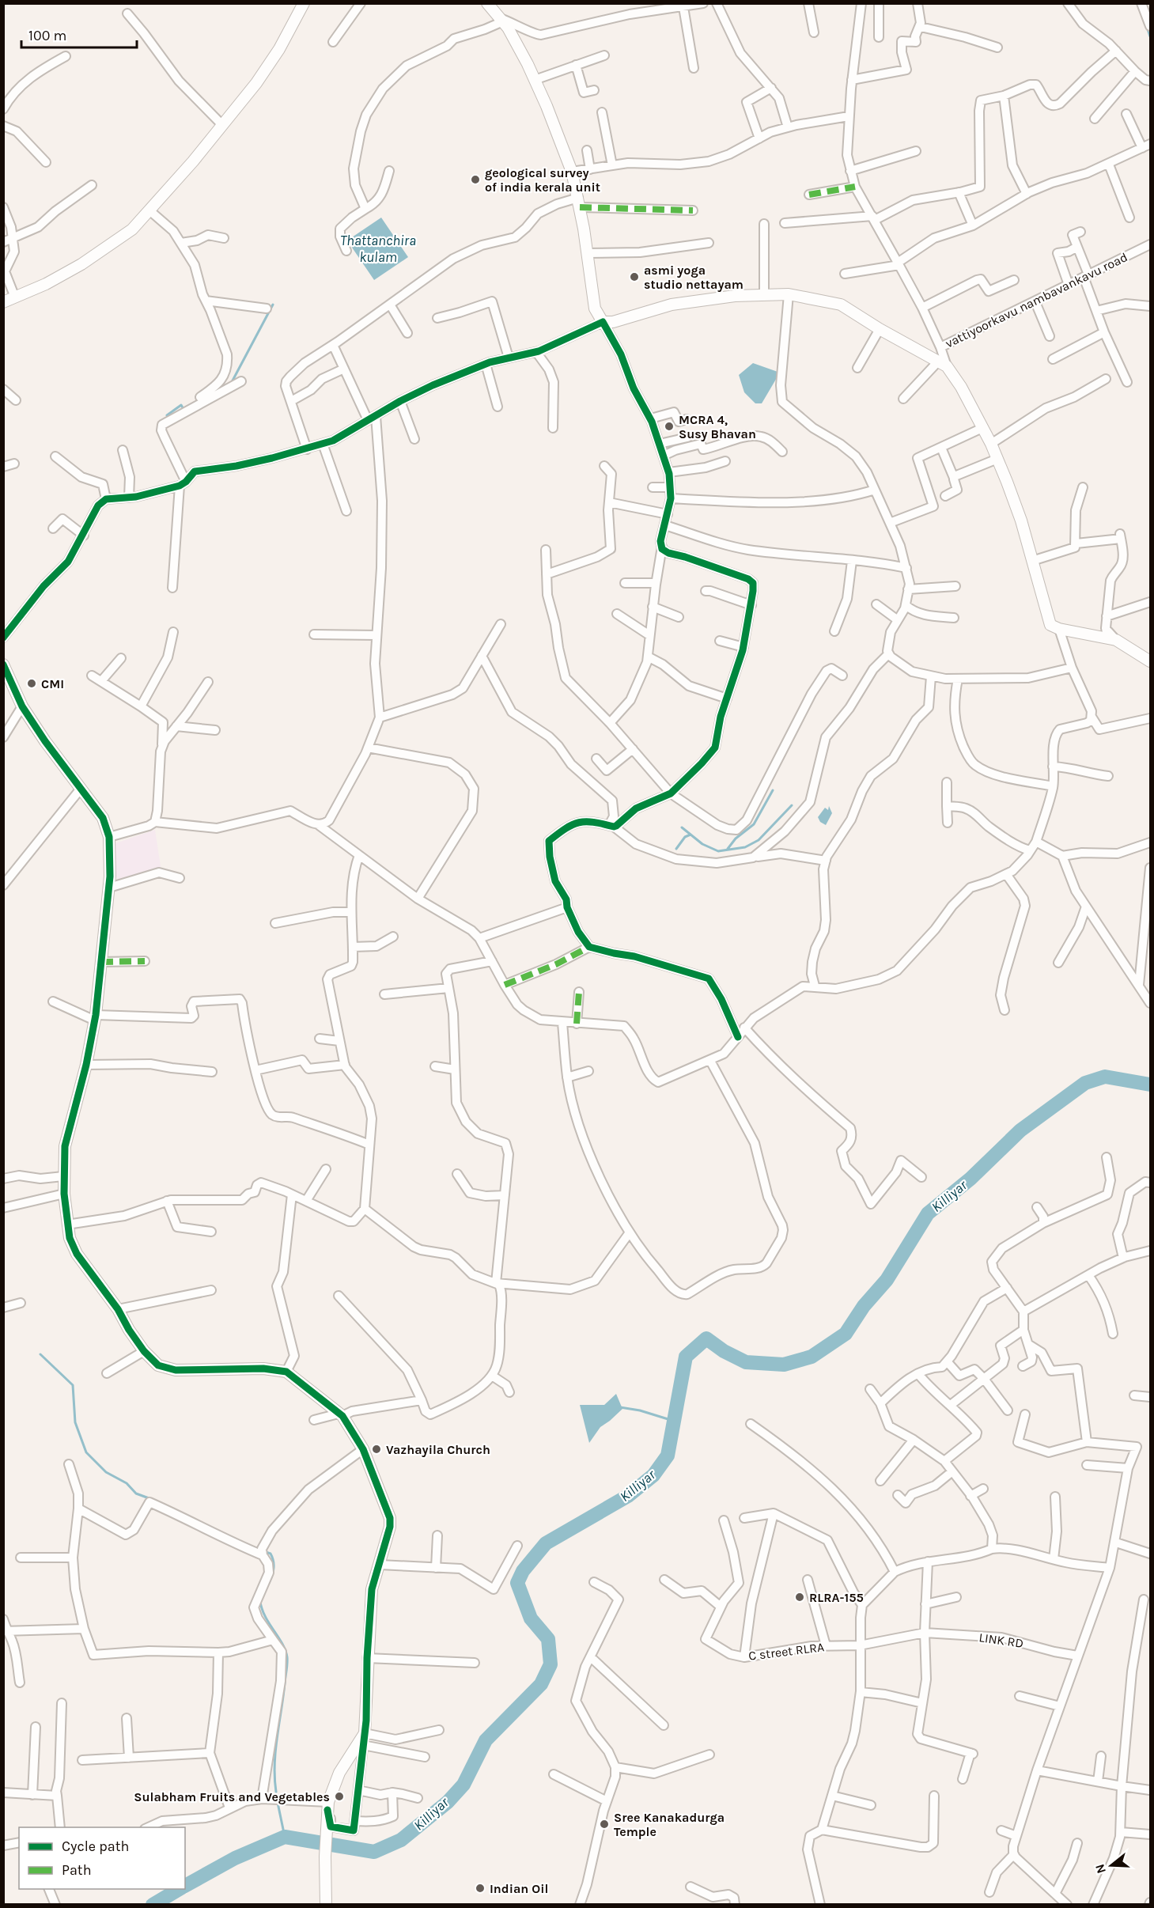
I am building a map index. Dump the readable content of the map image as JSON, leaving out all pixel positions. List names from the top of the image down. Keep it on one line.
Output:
{"streets":{"street":["vattiyoorkavu nambavankavu road","LINK RD","C street RLRA"]},"crossings":[["LINK RD","C street RLRA"]],"water":["Thattanchira kulam","Killiyar"],"places":["geological survey of india kerala unit","asmi yoga studio nettayam","MCRA 4, Susy Bhavan","CMI","Vazhayila Church","RLRA-155","Sulabham Fruits and Vegetables","Sree Kanakadurga Temple","Indian Oil"],"legend":["Cycle path","Path"],"scale_bar":"100 m","north":"left"}
